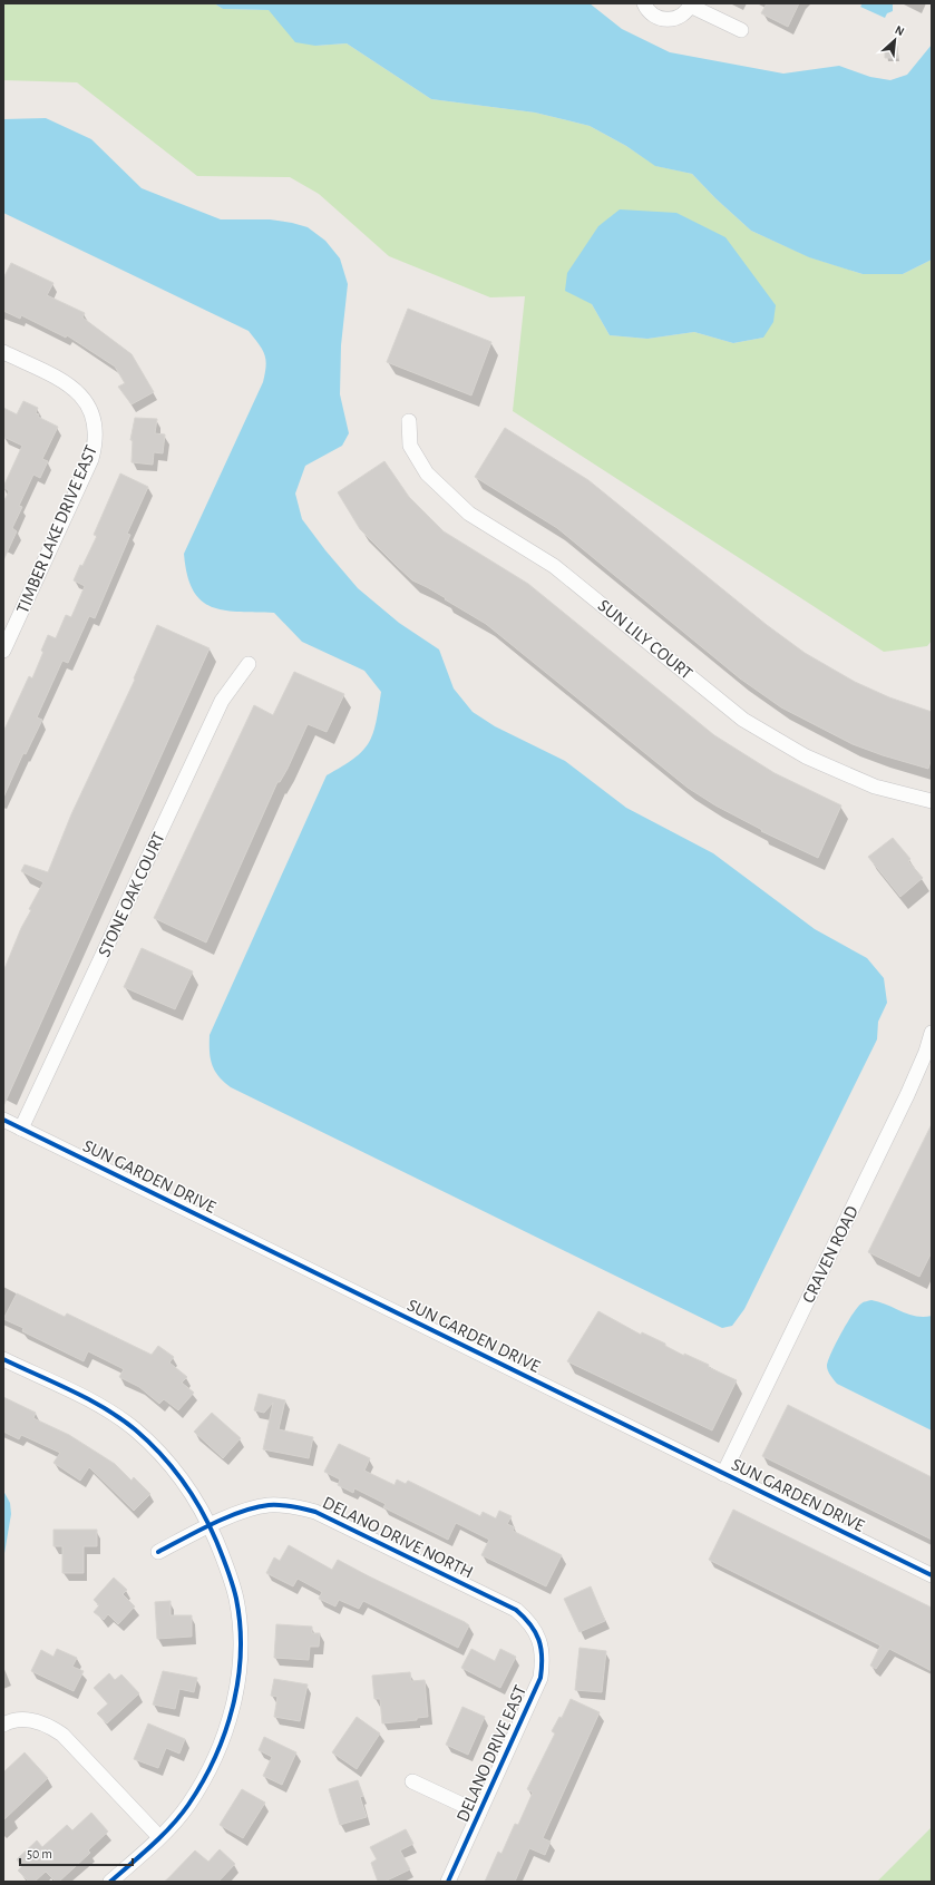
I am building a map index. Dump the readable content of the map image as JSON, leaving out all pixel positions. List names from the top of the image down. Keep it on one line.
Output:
{"streets":{"street":["TIMBER LAKE DRIVE EAST","SUN LILY COURT","STONE OAK COURT","SUN GARDEN DRIVE","CRAVEN ROAD","DELANO DRIVE NORTH","DELANO DRIVE EAST"]},"crossings":[["STONE OAK COURT","SUN GARDEN DRIVE"],["SUN GARDEN DRIVE","CRAVEN ROAD"],["DELANO DRIVE NORTH","DELANO DRIVE EAST"]],"scale_bar":"50 m","north":"top right"}
